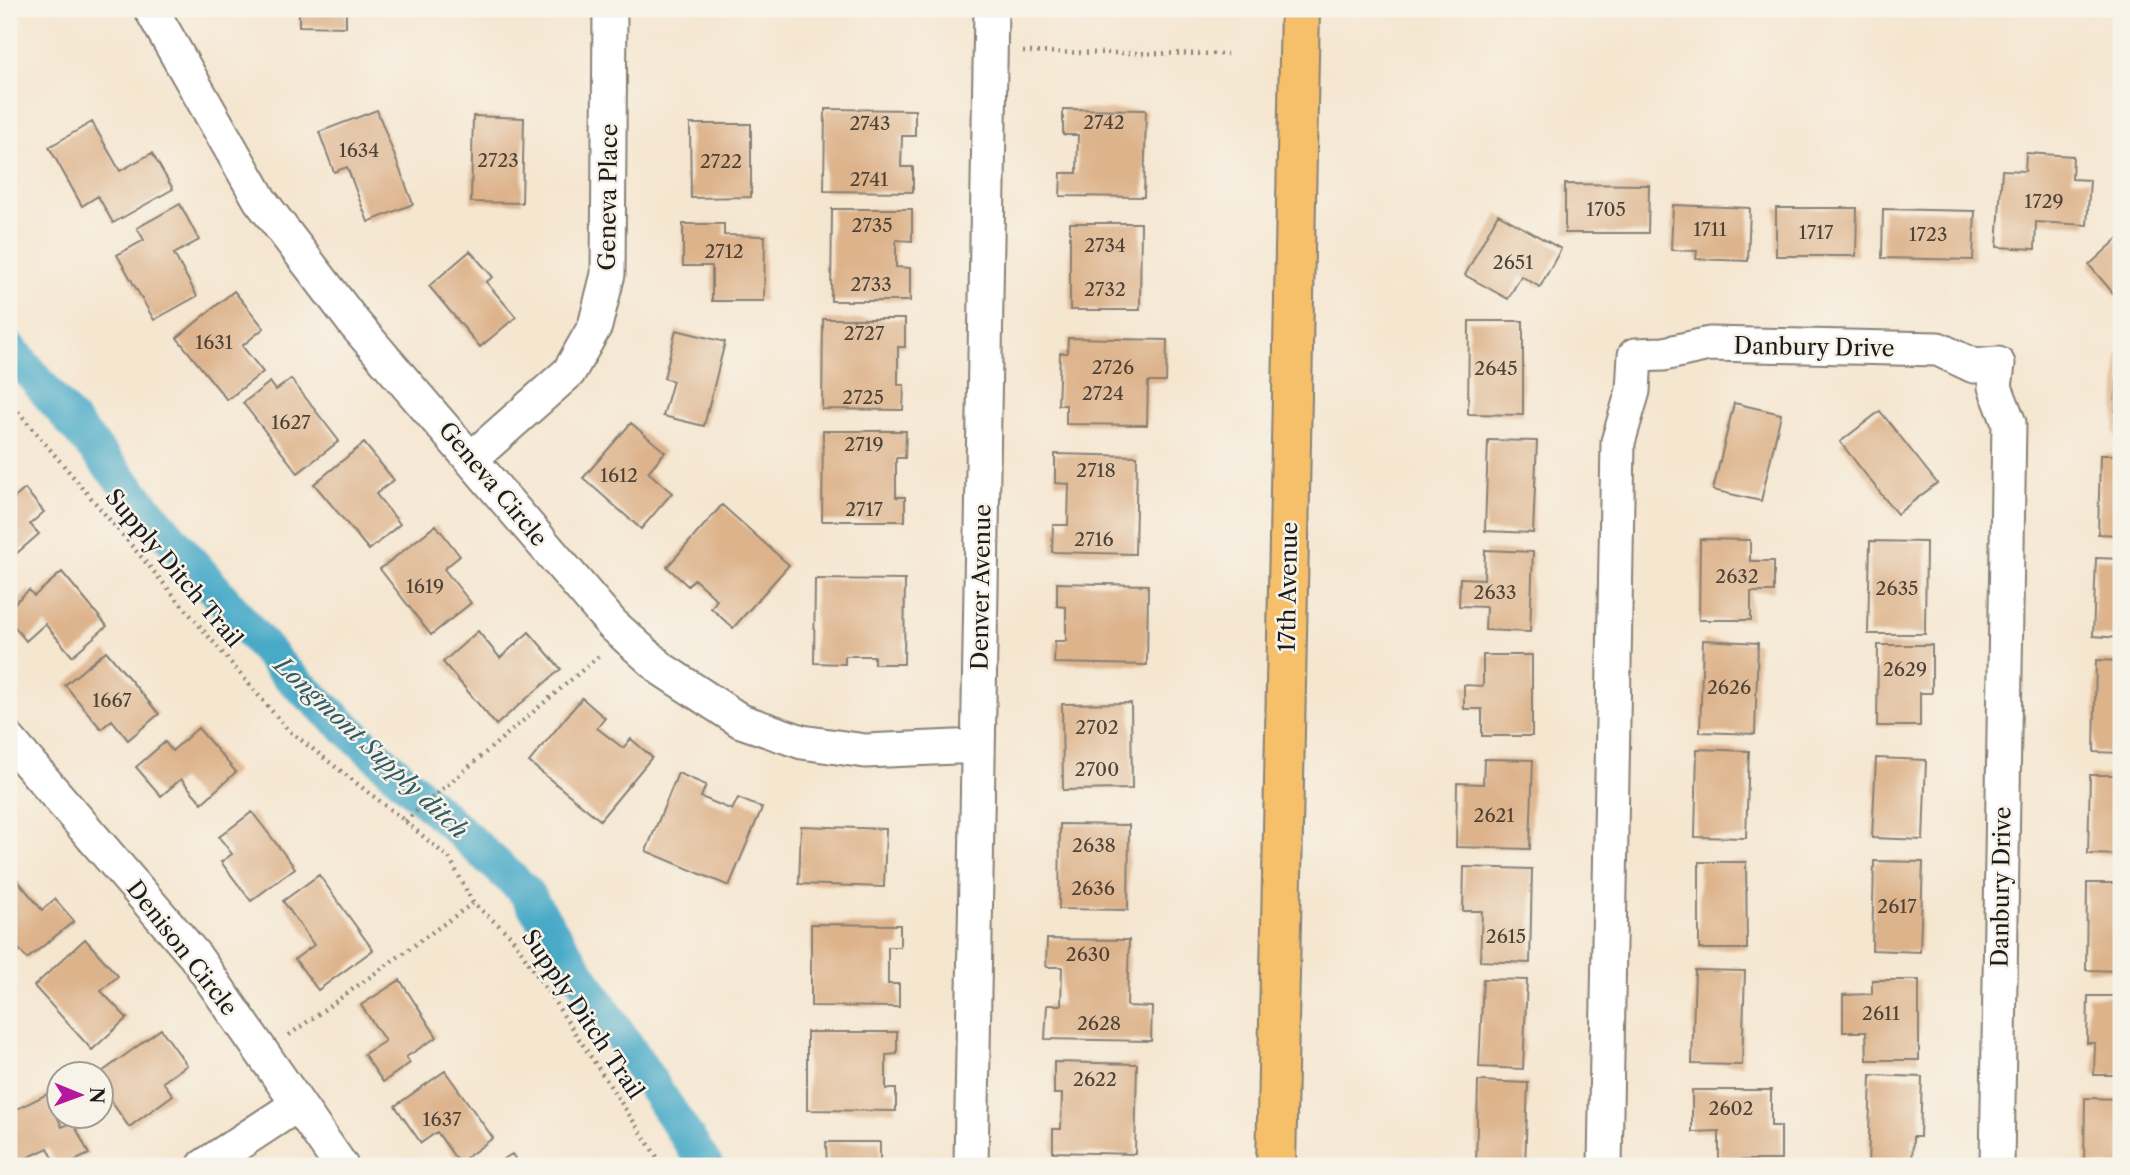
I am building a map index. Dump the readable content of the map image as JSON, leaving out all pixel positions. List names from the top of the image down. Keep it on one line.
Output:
{"streets":{"main road":["17th Avenue"],"street":["Geneva Place","Danbury Drive","Geneva Circle","Denver Avenue","Denison Circle"],"path":["Supply Ditch Trail"]},"crossings":[["Geneva Place","Geneva Circle"],["Geneva Circle","Denver Avenue"]],"water":["Longmont Supply ditch"],"house_numbers":["2742","2743","1634","2723","2722","2741","1729","1705","2735","1711","1717","1723","2734","2712","2651","2733","2732","2727","1631","2726","2645","2724","2725","1627","2719","2718","1612","2717","2716","2632","1619","2635","2633","2629","2626","1667","2702","2700","2621","2638","2636","2617","2615","2630","2611","2628","2622","2602","1637"],"north":"right"}
